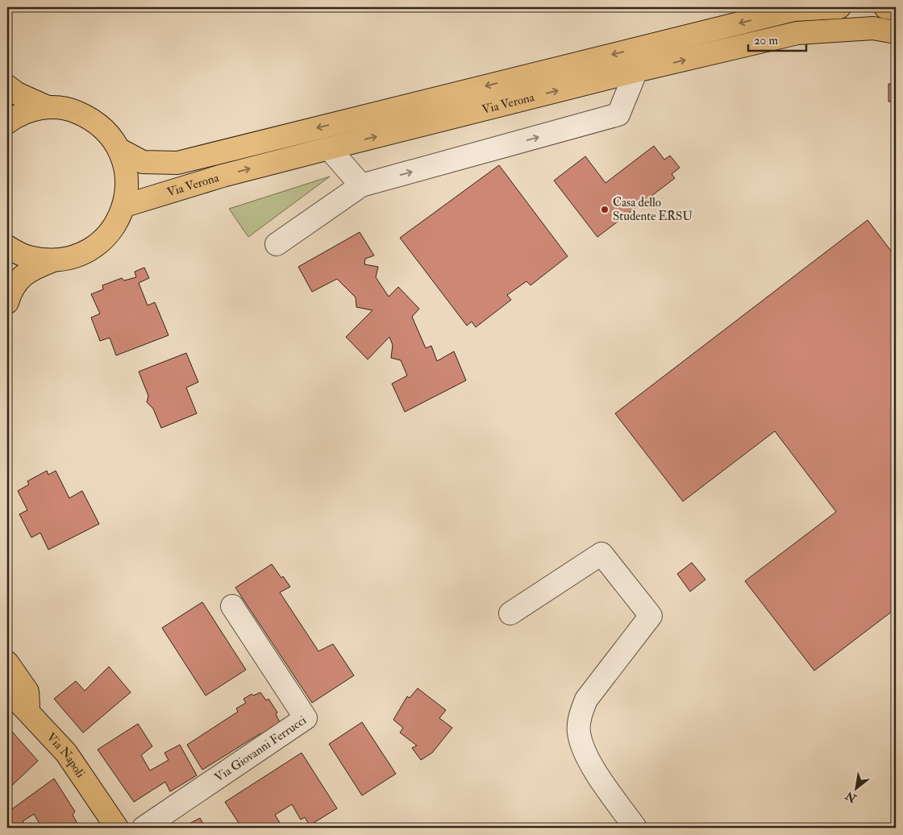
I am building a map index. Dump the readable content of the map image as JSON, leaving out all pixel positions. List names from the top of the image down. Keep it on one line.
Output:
{"streets":{"main road":["Via Verona","Via Napoli"],"street":["Via Giovanni Ferrucci"]},"places":["Casa dello Studente ERSU"],"scale_bar":"20 m","north":"bottom left"}
